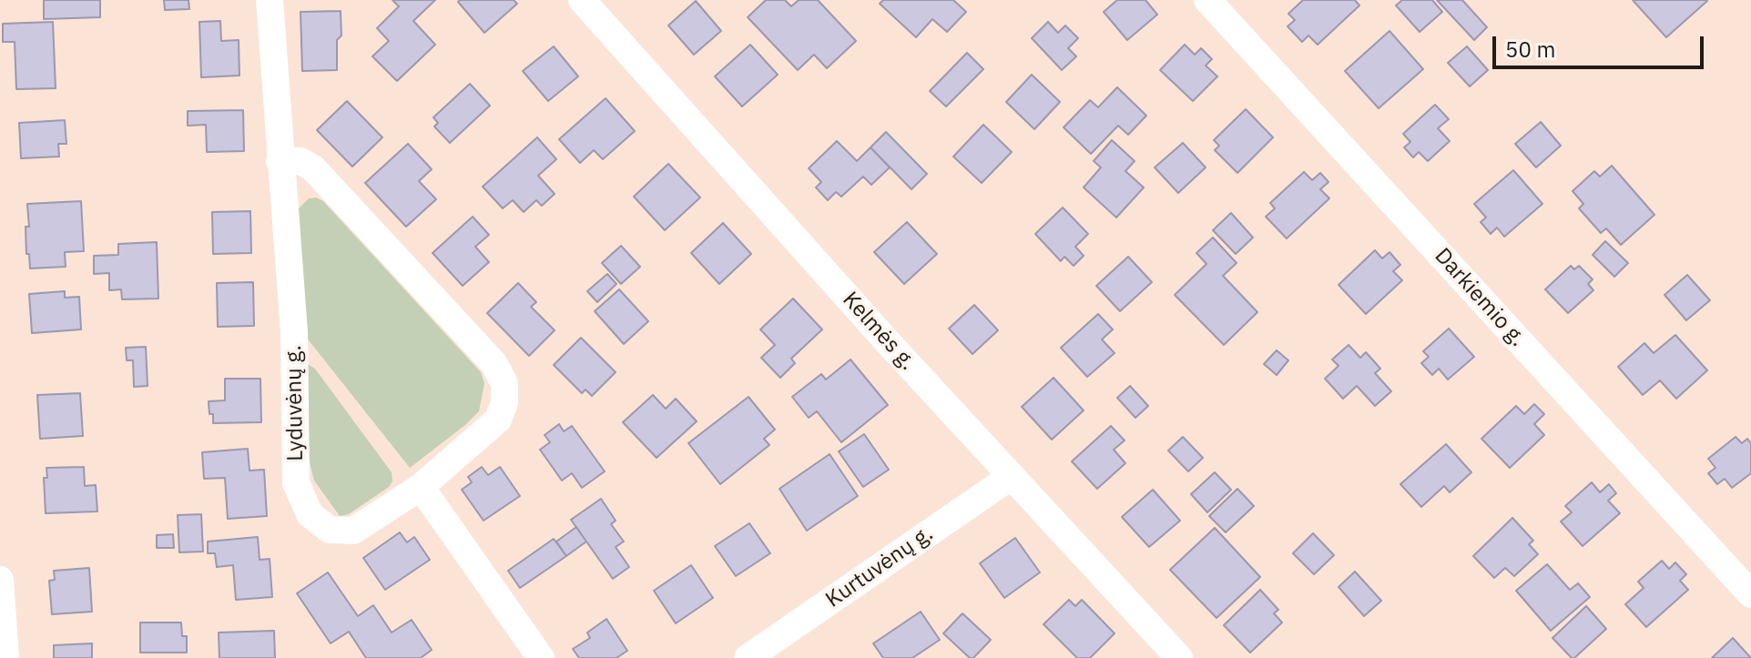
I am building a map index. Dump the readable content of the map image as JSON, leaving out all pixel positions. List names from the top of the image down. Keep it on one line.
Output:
{"streets":{"street":["Darkiemio g.","Kelmės g.","Lyduvėnų g.","Kurtuvėnų g."]},"crossings":[["Kelmės g.","Kurtuvėnų g."]],"scale_bar":"50 m"}
